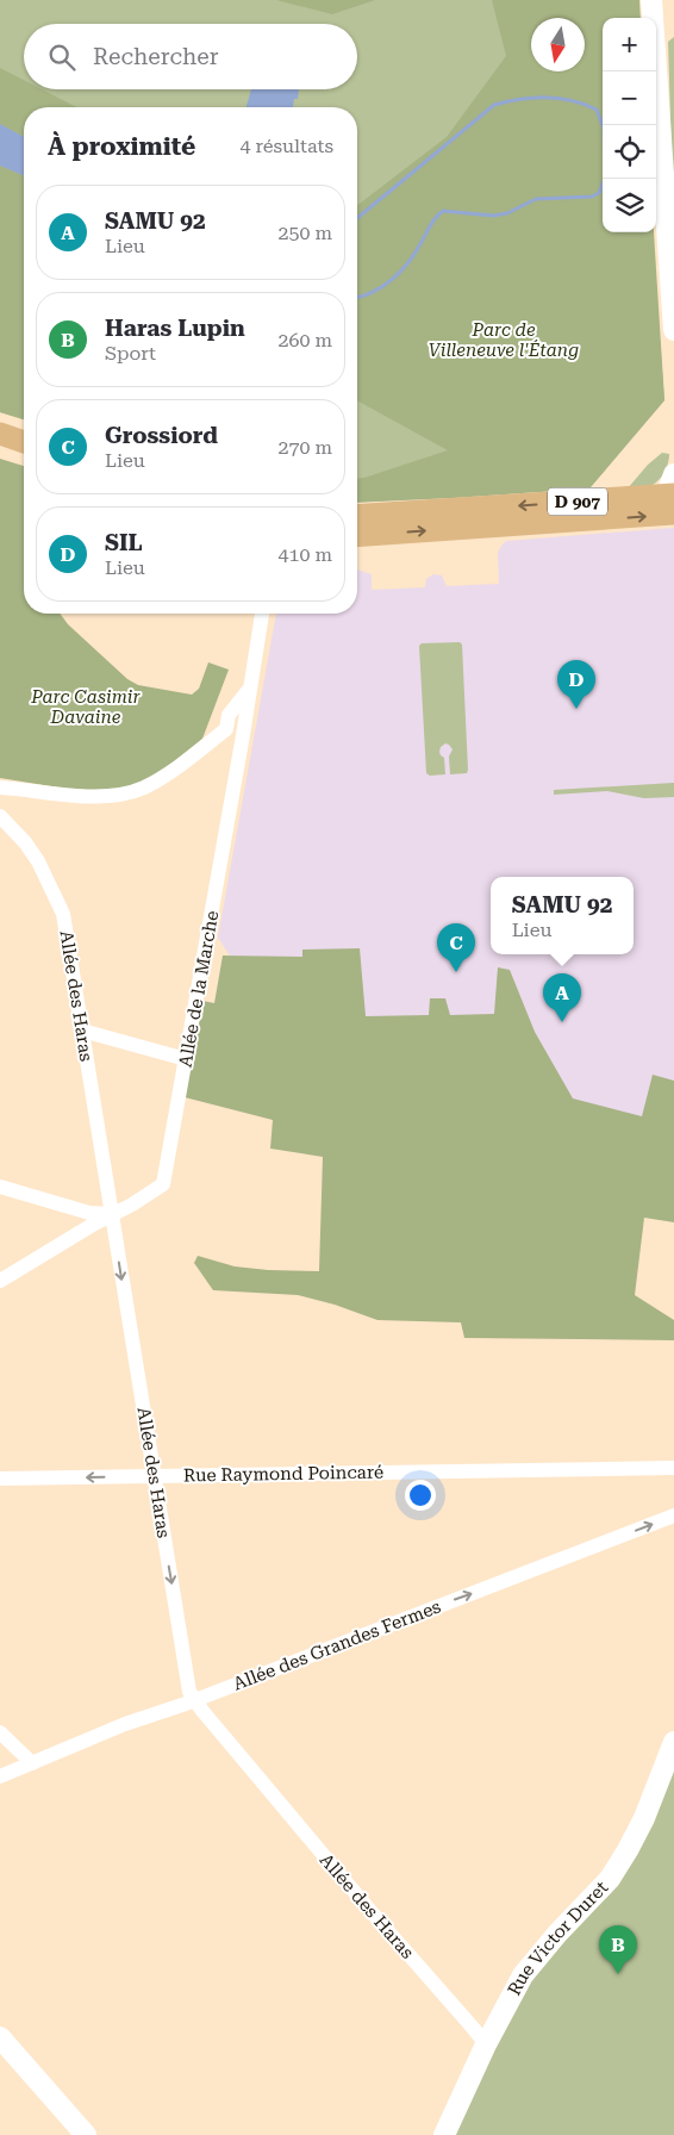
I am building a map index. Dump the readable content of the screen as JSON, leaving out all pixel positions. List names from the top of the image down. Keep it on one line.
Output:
{"streets":{"main road":["D 907"],"street":["Allée de la Marche","Allée des Haras","Rue Raymond Poincaré","Allée des Grandes Fermes","Rue Victor Duret"]},"crossings":[["Allée de la Marche","Allée des Haras"],["Allée des Haras","Rue Raymond Poincaré"],["Allée des Haras","Allée des Grandes Fermes"],["Allée des Haras","Rue Victor Duret"]],"one_way":["Allée des Haras","Allée des Grandes Fermes"],"parks":["Parc de Villeneuve l'Étang","Parc Casimir Davaine"],"north":"bottom","page":{"map_buttons":["+","−"],"search":"Rechercher","heading":["À proximité","4 résultats"],"list":[{"mark":"A","name":"SAMU 92","note":"Lieu","value":"250 m"},{"mark":"B","name":"Haras Lupin","note":"Sport","value":"260 m"},{"mark":"C","name":"Grossiord","note":"Lieu","value":"270 m"},{"mark":"D","name":"SIL","note":"Lieu","value":"410 m"}],"pins":["D","C","A","B"],"popup":["SAMU 92","Lieu"]}}
